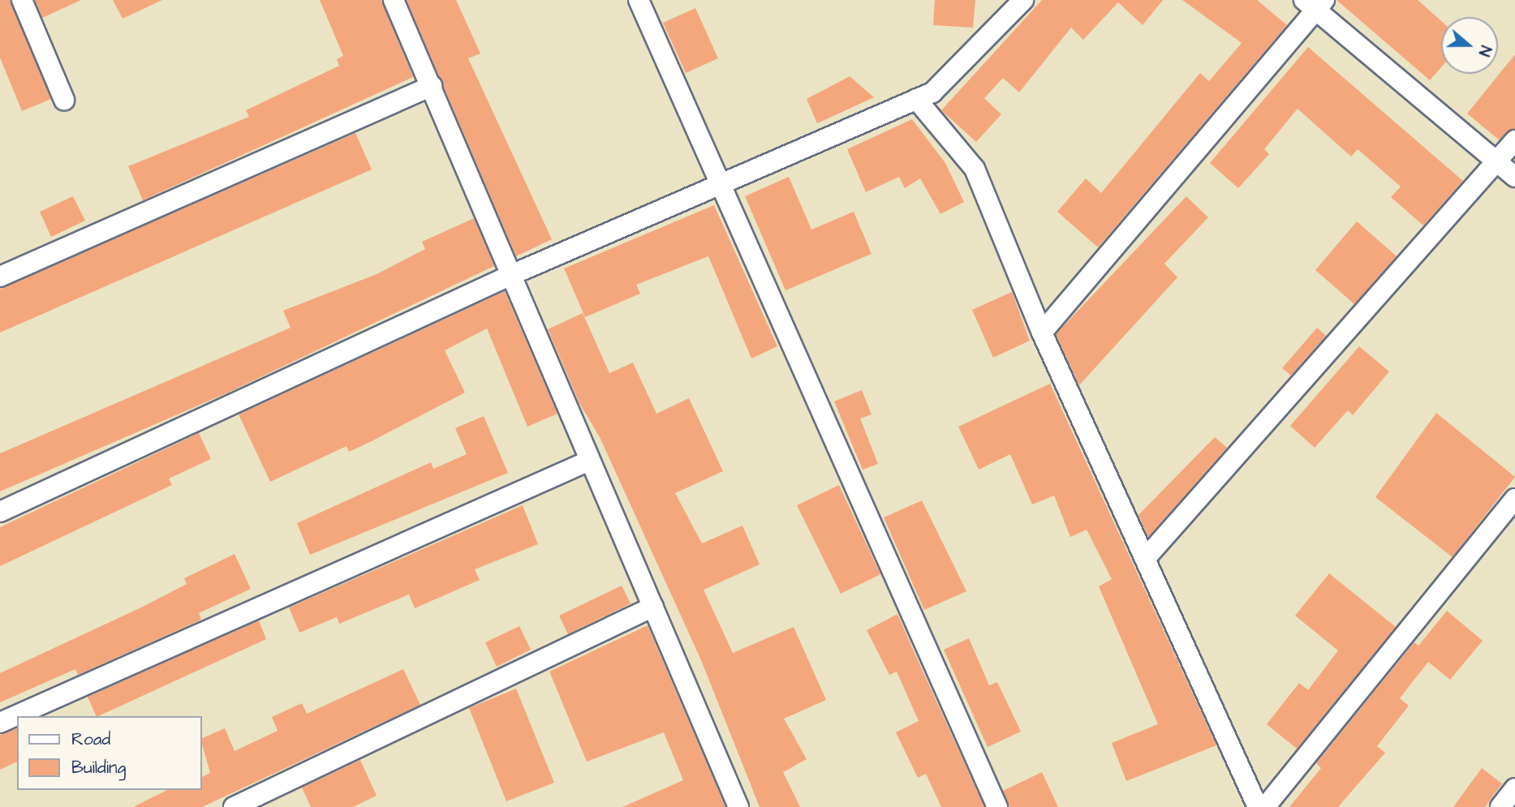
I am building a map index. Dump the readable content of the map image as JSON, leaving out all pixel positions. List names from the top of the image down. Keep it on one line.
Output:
{"legend":["Road","Building"],"north":"right"}
